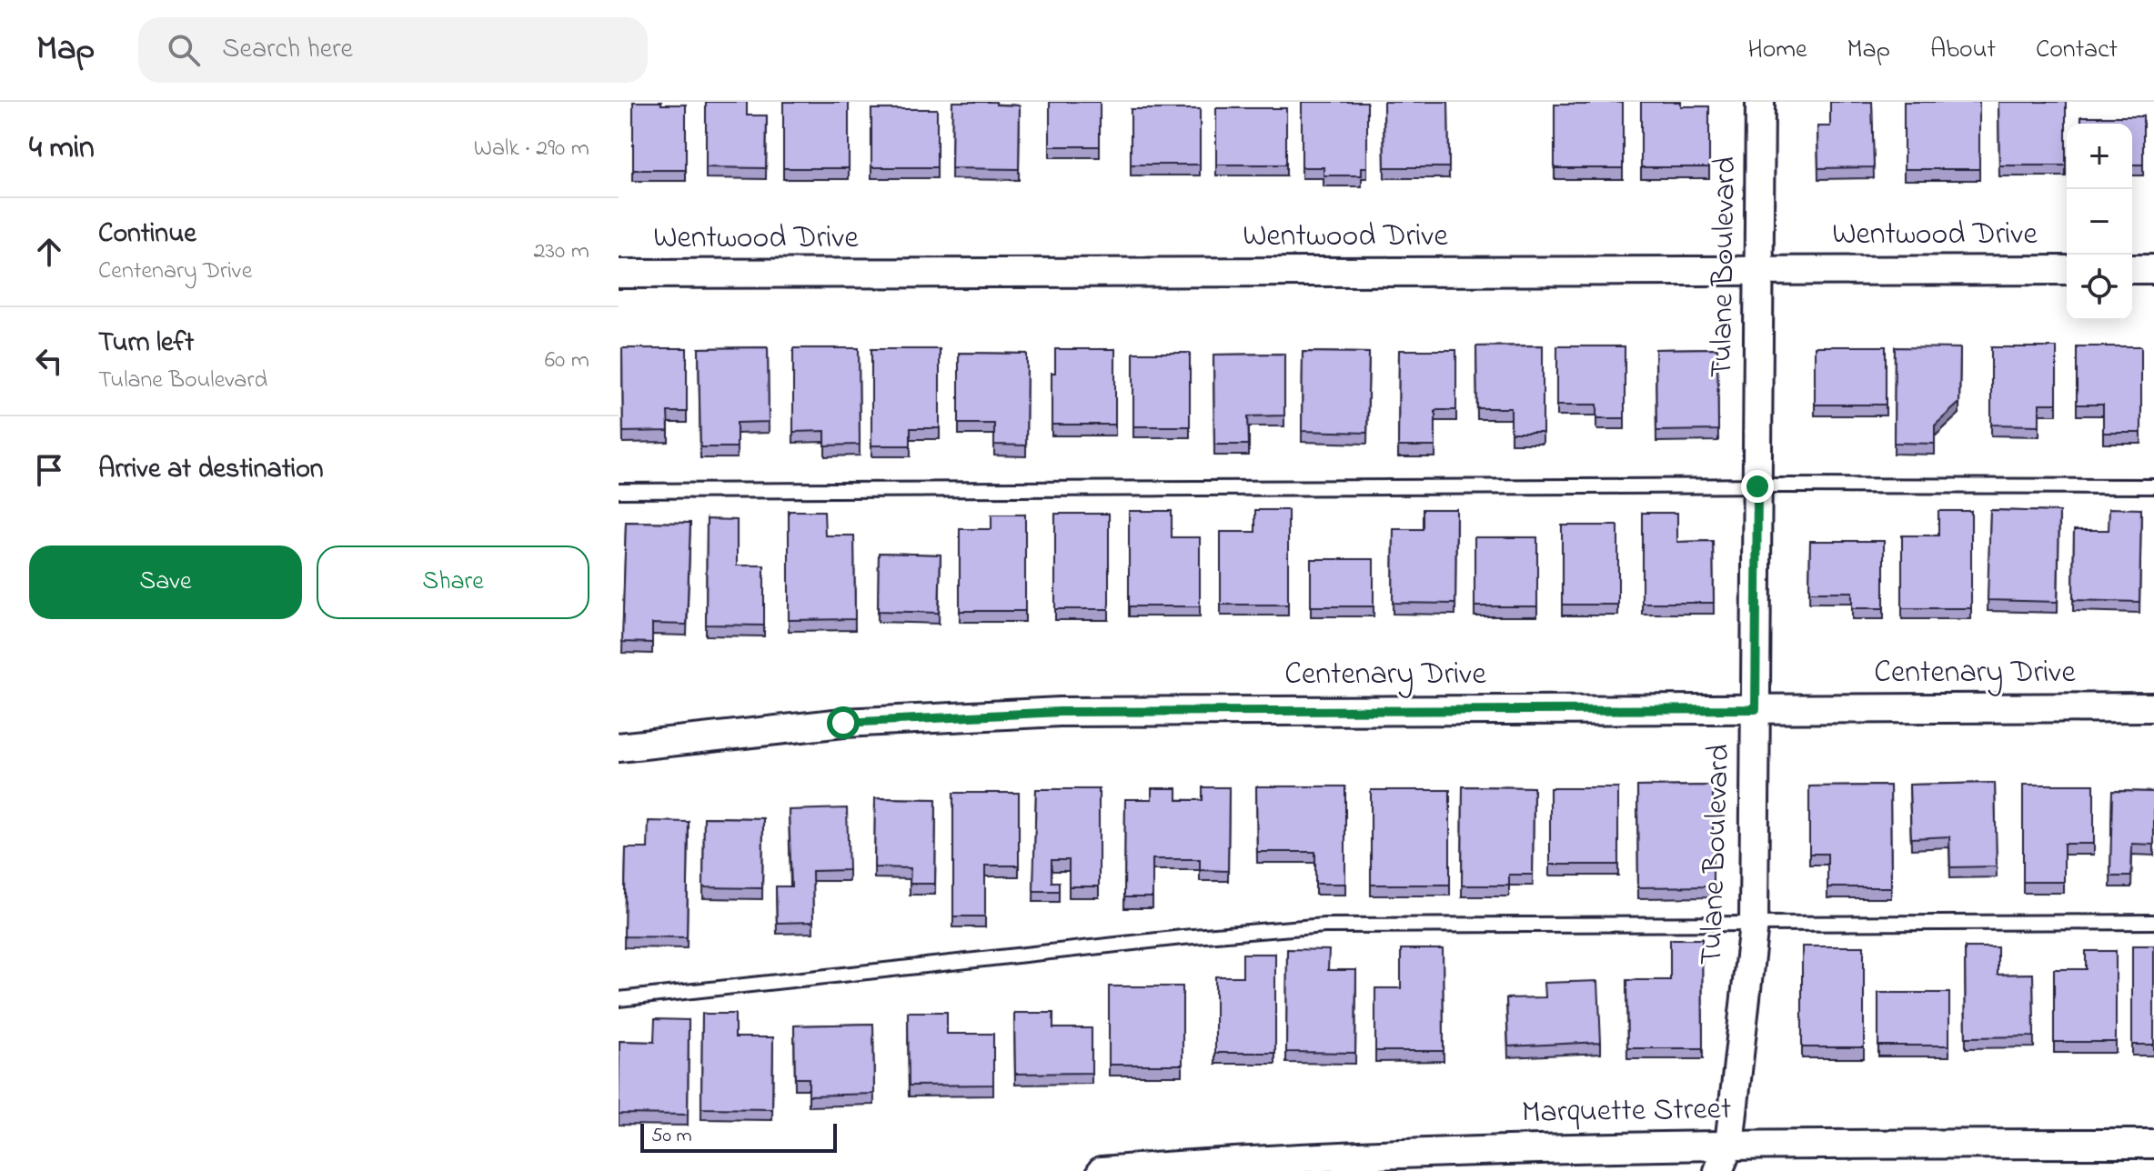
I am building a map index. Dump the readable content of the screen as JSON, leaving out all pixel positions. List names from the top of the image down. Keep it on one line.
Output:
{"streets":{"street":["Wentwood Drive","Tulane Boulevard","Centenary Drive","Marquette Street"]},"crossings":[["Wentwood Drive","Tulane Boulevard"],["Tulane Boulevard","Centenary Drive"],["Tulane Boulevard","Marquette Street"]],"scale_bar":"50 m","page":{"header":"Map","search":"Search here","nav":["Home","Map","About","Contact"],"heading":["4 min","Walk · 290 m"],"map_buttons":["+","−"],"list":[["Continue","Centenary Drive","230 m"],["Turn left","Tulane Boulevard","60 m"],"Arrive at destination"],"buttons":["Save","Share"],"scale":"50 m"}}
